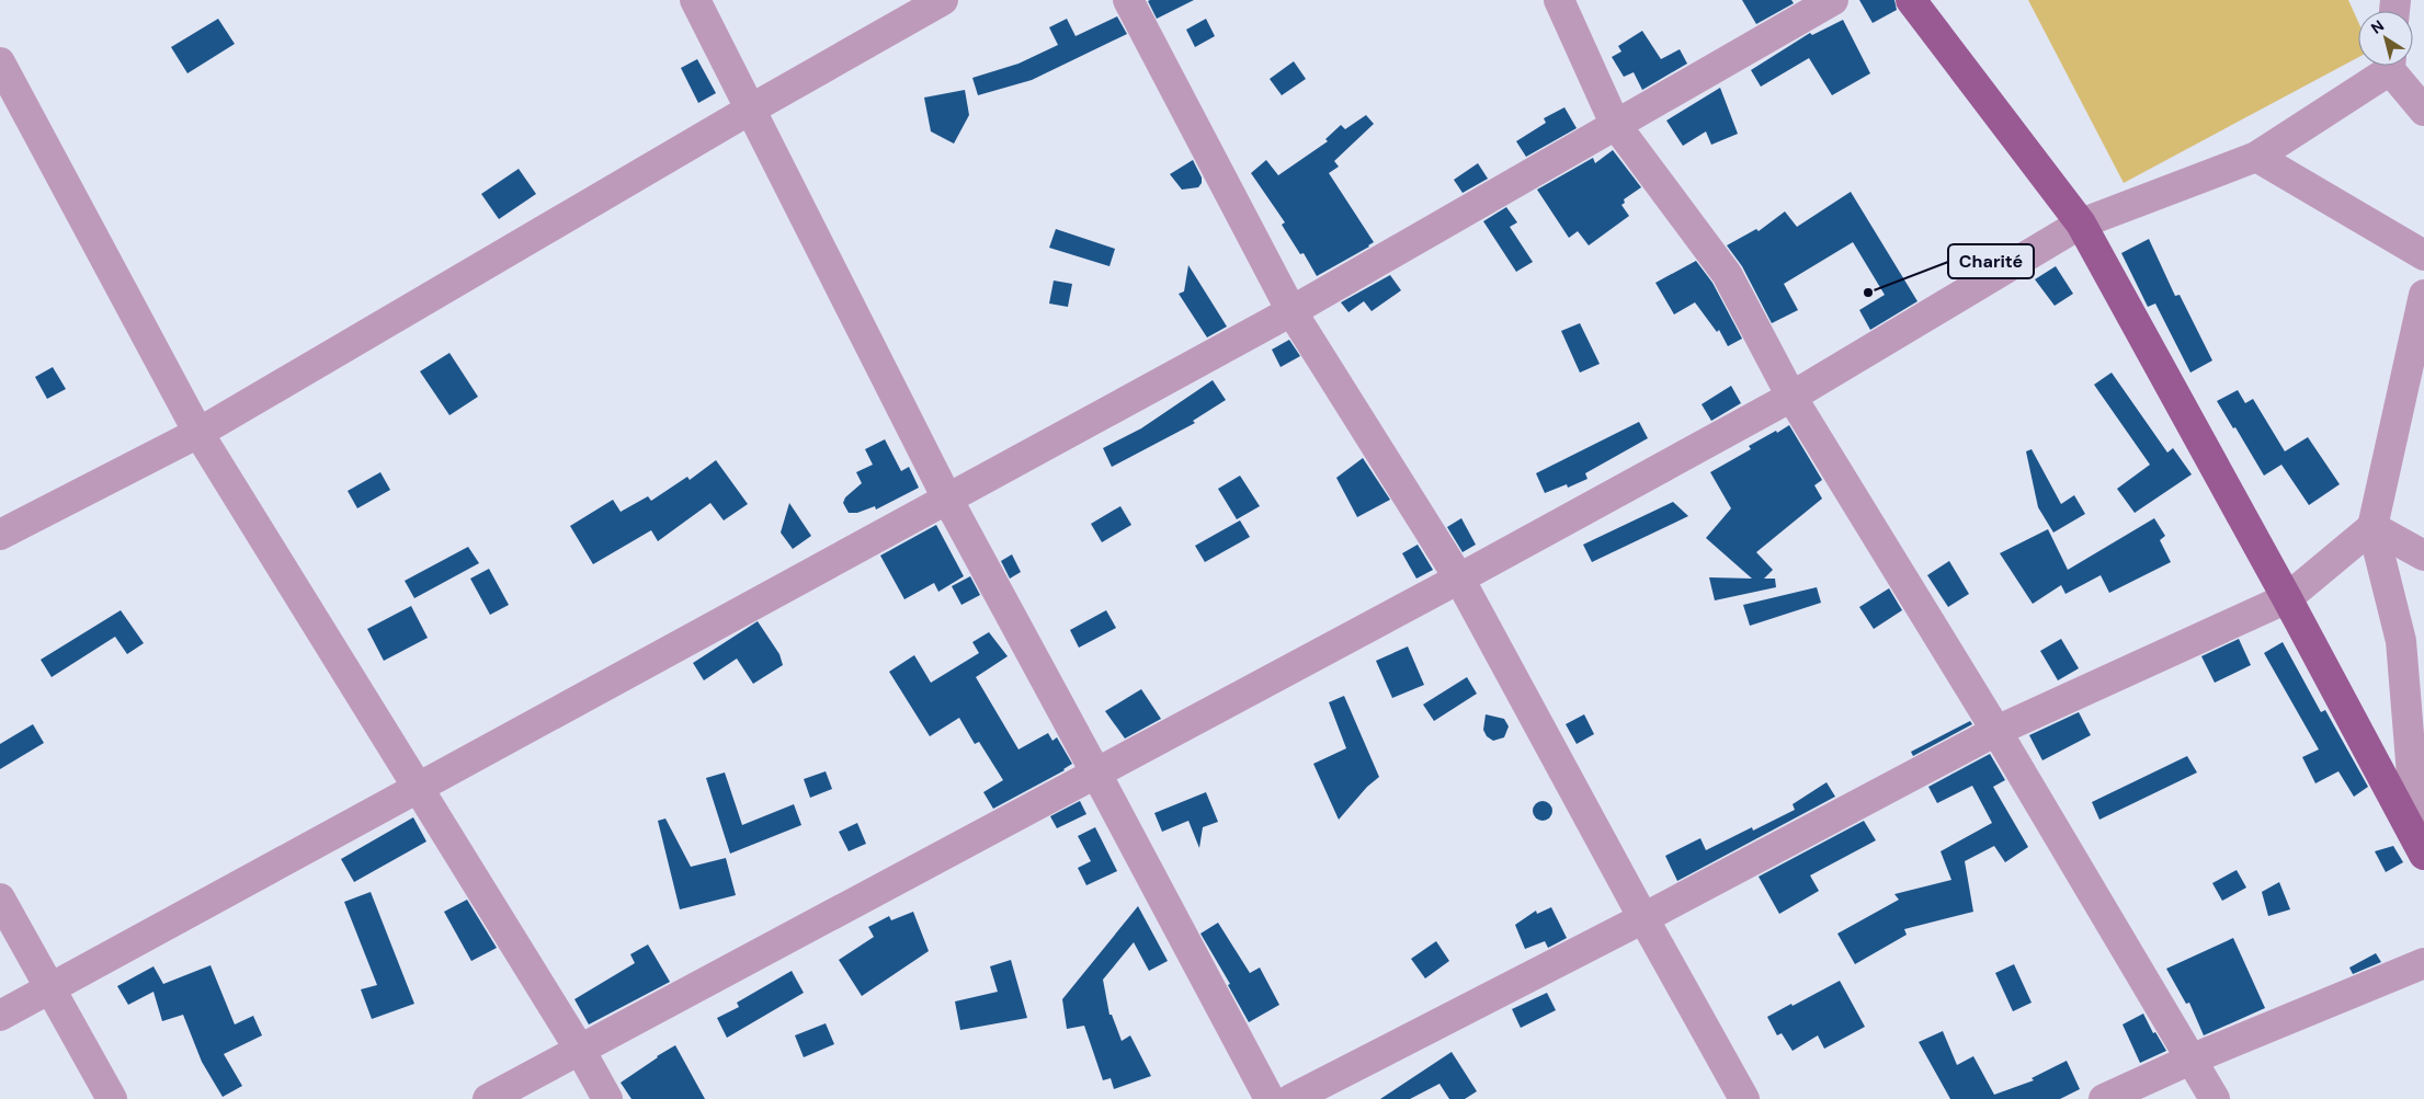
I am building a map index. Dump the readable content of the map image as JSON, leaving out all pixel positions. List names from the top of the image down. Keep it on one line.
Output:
{"places":["Charité"],"north":"top left"}
